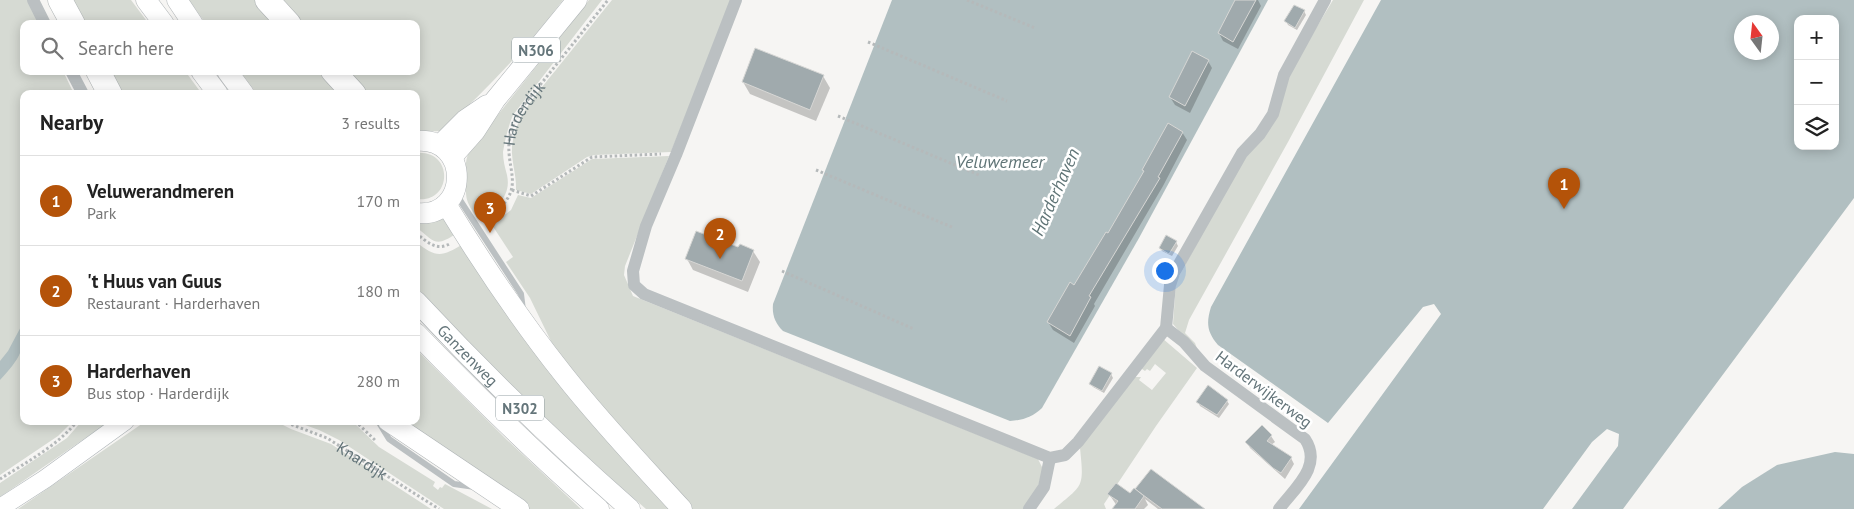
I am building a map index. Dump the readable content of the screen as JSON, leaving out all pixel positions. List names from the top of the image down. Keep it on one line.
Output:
{"streets":{"main road":["N306","Harderdijk","Ganzenweg","N302"],"street":["Harderwijkerweg"],"path":["Knardijk"]},"water":["Veluwemeer","Harderhaven"],"north":"top","page":{"map_buttons":["+","−"],"search":"Search here","heading":["Nearby","3 results"],"list":[{"mark":"1","name":"Veluwerandmeren","note":"Park","value":"170 m"},{"mark":"2","name":"'t Huus van Guus","note":"Restaurant · Harderhaven","value":"180 m"},{"mark":"3","name":"Harderhaven","note":"Bus stop · Harderdijk","value":"280 m"}],"pins":["1","3","2"]}}
